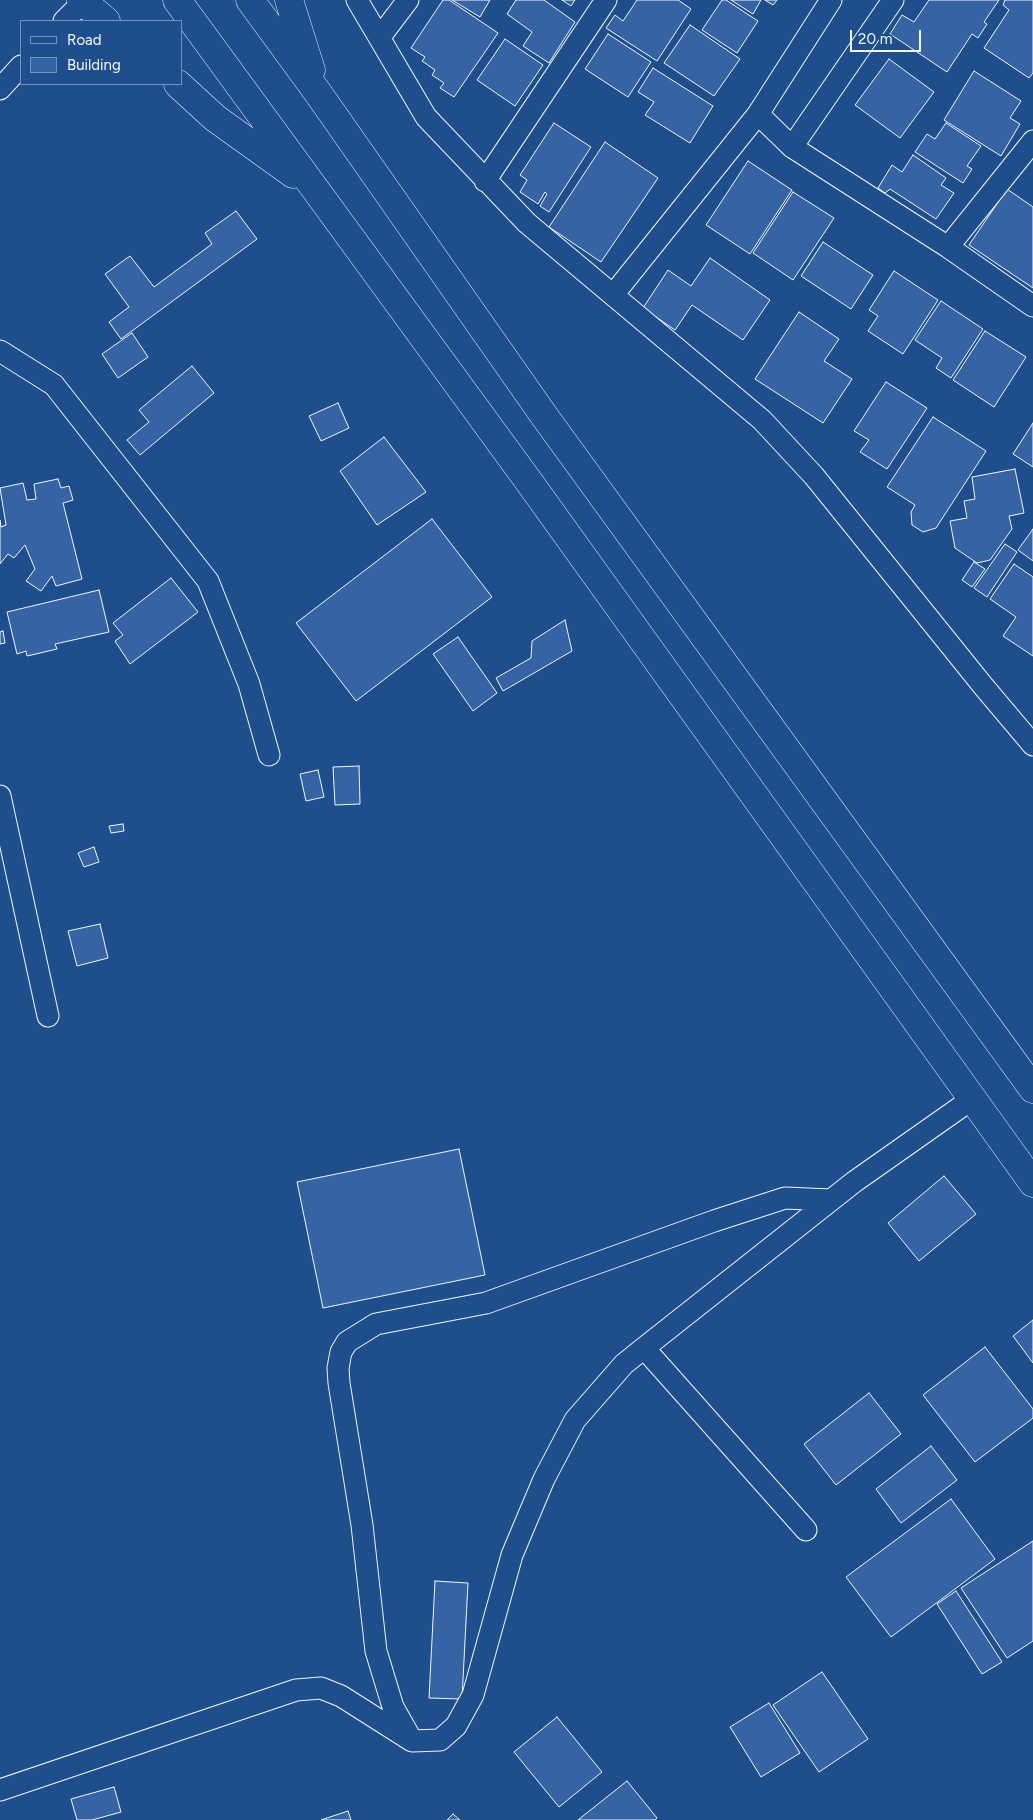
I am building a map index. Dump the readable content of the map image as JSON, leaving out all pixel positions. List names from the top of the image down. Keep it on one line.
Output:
{"legend":["Road","Building"],"scale_bar":"20 m"}
